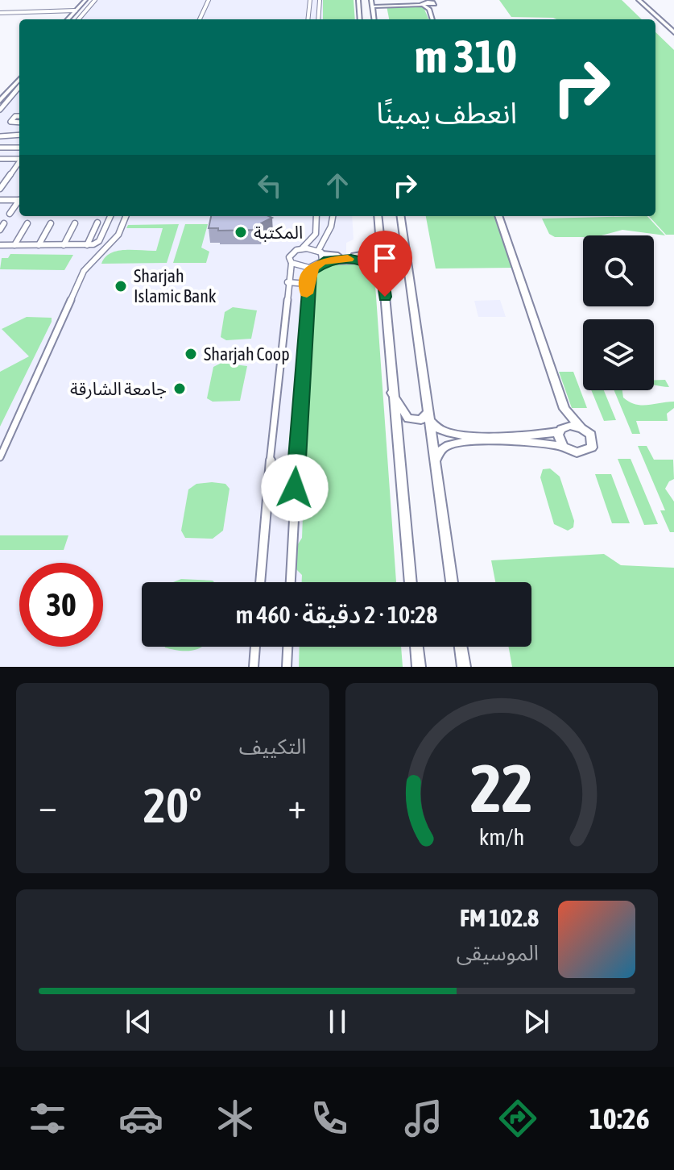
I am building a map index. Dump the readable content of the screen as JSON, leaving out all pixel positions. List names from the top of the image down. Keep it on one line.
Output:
{"places":["المكتبة","Sharjah Islamic Bank","Sharjah Coop","جامعة الشارقة"],"page":{"turn":["310 m","انعطف يمينًا"],"limit":"30","trip":"10:28 · 2 دقيقة · 460 m","tile":"التكييف","heat":["−","20°","+"],"song":["102.8 FM","الموسيقى"],"tabs":"10:26","gauge":["22","km/h"]}}
